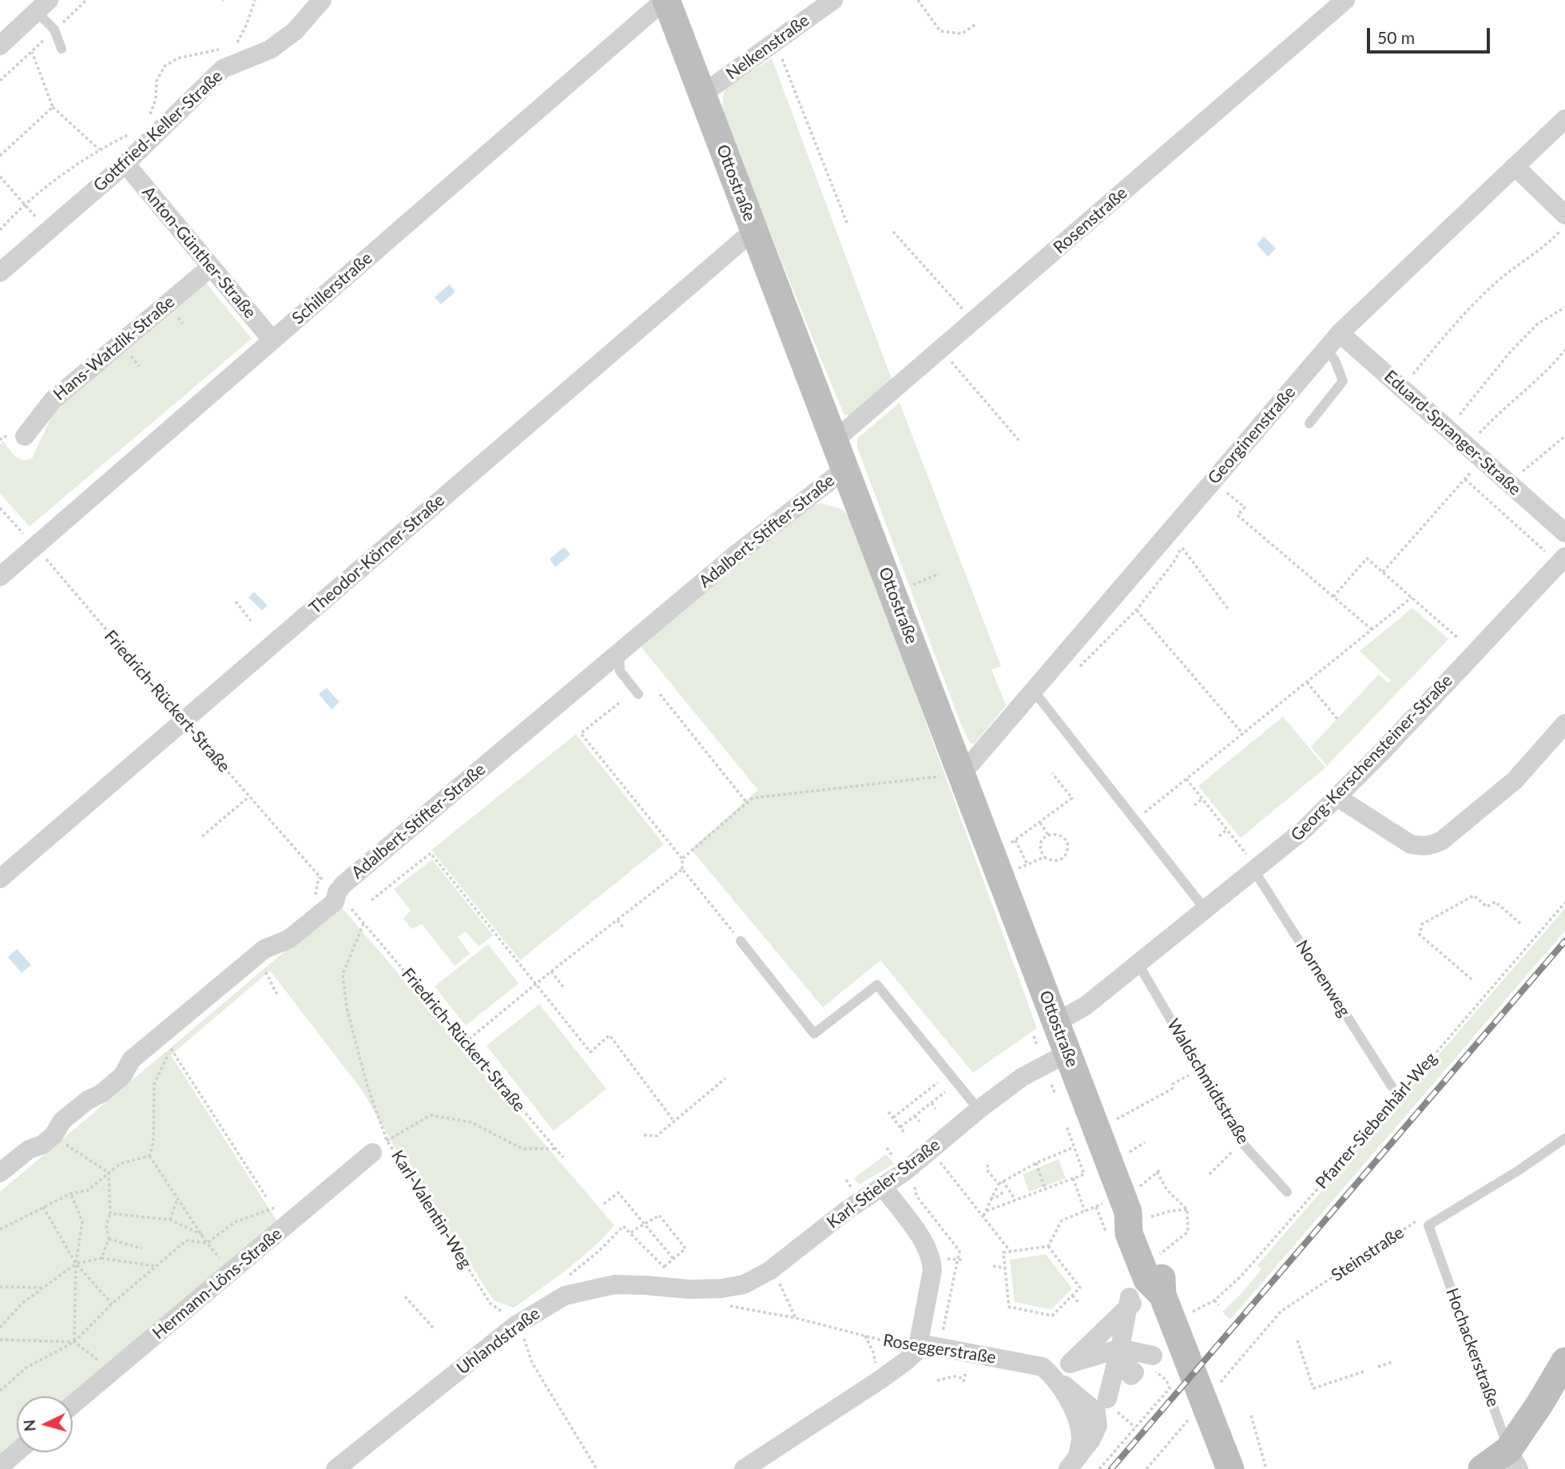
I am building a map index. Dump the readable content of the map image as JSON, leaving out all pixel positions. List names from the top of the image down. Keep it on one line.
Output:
{"streets":{"street":["Nelkenstraße","Gottfried-Keller-Straße","Ottostraße","Rosenstraße","Anton-Günther-Straße","Schillerstraße","Hans-Watzlik-Straße","Eduard-Spranger-Straße","Georginenstraße","Adalbert-Stifter-Straße","Theodor-Körner-Straße","Georg-Kerschensteiner-Straße","Karl-Stieler-Straße","Hermann-Löns-Straße","Uhlandstraße","Roseggerstraße"],"lane":["Nornenweg","Waldschmidtstraße","Hochackerstraße"],"path":["Friedrich-Rückert-Straße","Pfarrer-Siebenhärl-Weg","Karl-Valentin-Weg","Steinstraße"]},"crossings":[["Nelkenstraße","Ottostraße"],["Gottfried-Keller-Straße","Anton-Günther-Straße"],["Ottostraße","Rosenstraße"],["Ottostraße","Schillerstraße"],["Ottostraße","Georginenstraße"],["Ottostraße","Adalbert-Stifter-Straße"],["Ottostraße","Theodor-Körner-Straße"],["Ottostraße","Georg-Kerschensteiner-Straße"],["Ottostraße","Pfarrer-Siebenhärl-Weg"],["Ottostraße","Karl-Stieler-Straße"],["Anton-Günther-Straße","Schillerstraße"],["Anton-Günther-Straße","Hans-Watzlik-Straße"],["Schillerstraße","Friedrich-Rückert-Straße"],["Eduard-Spranger-Straße","Georginenstraße"],["Adalbert-Stifter-Straße","Friedrich-Rückert-Straße"],["Theodor-Körner-Straße","Friedrich-Rückert-Straße"],["Friedrich-Rückert-Straße","Karl-Valentin-Weg"],["Georg-Kerschensteiner-Straße","Nornenweg"],["Georg-Kerschensteiner-Straße","Waldschmidtstraße"],["Karl-Stieler-Straße","Uhlandstraße"],["Karl-Valentin-Weg","Hermann-Löns-Straße"],["Karl-Valentin-Weg","Uhlandstraße"],["Steinstraße","Hochackerstraße"]],"scale_bar":"50 m","north":"left"}
